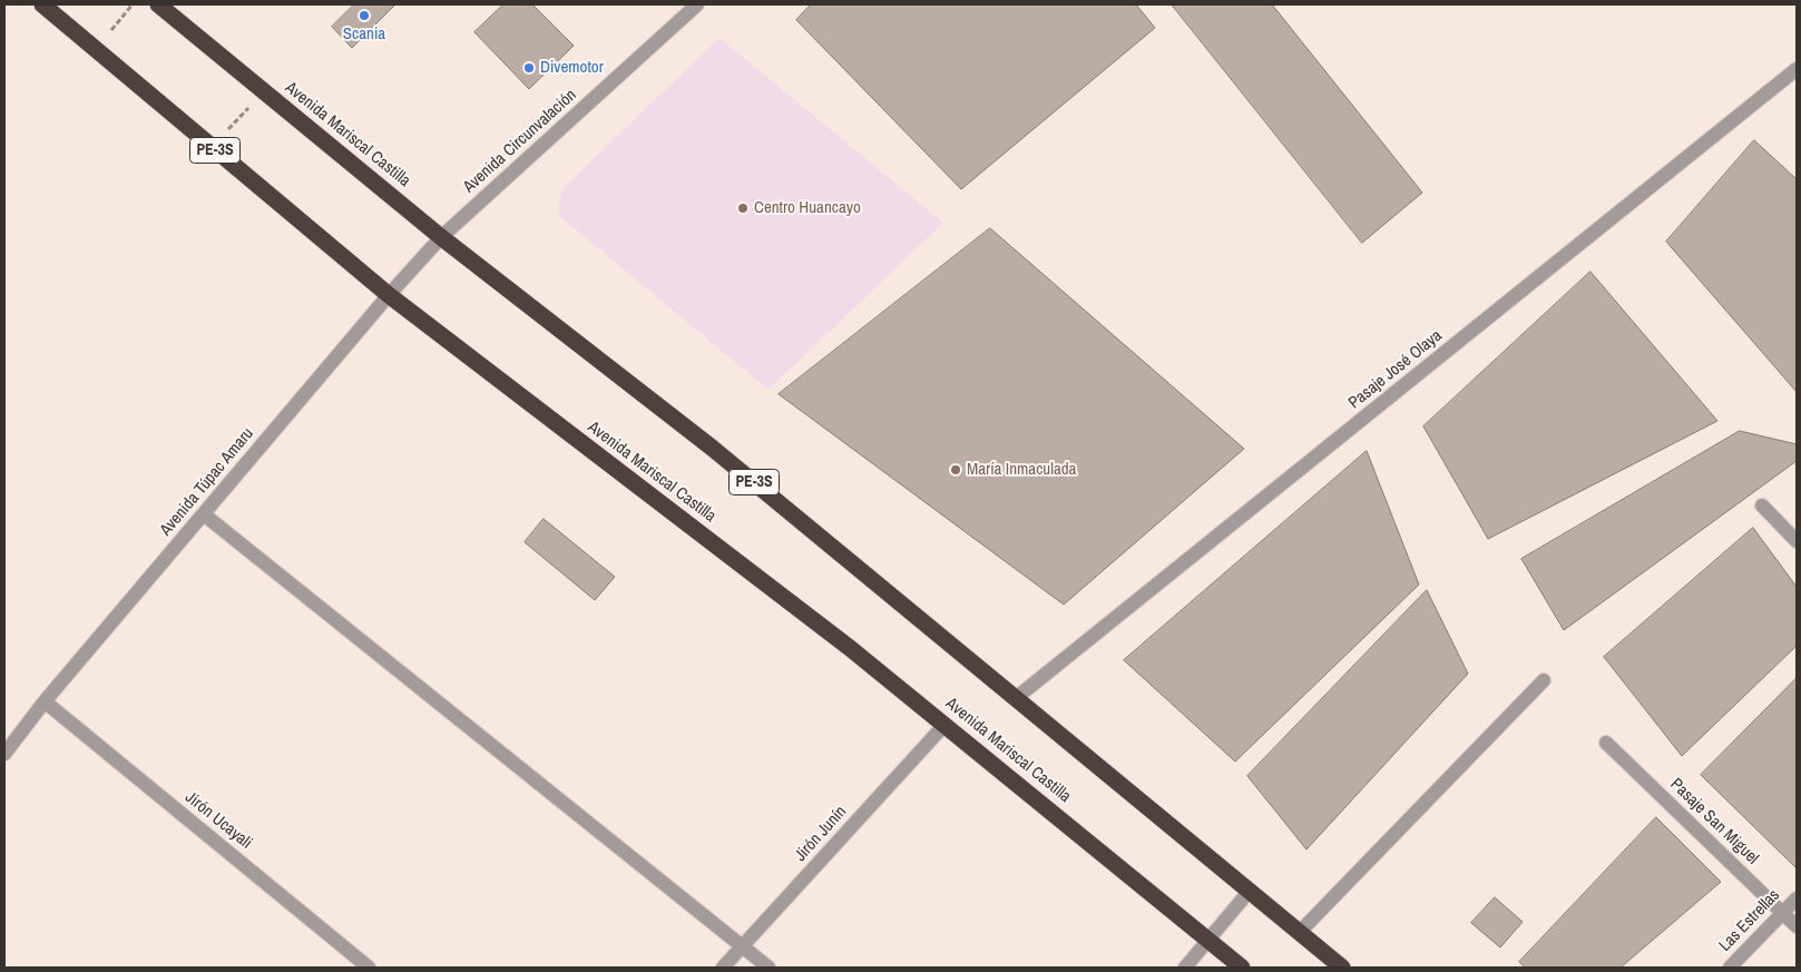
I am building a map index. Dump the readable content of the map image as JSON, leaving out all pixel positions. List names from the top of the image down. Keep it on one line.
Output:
{"streets":{"highway":["Avenida Mariscal Castilla","PE-3S"],"street":["Avenida Circunvalación","Pasaje José Olaya","Avenida Túpac Amaru","Jirón Ucayali","Pasaje San Miguel","Jirón Junín","Las Estrellas"]},"crossings":[["Avenida Mariscal Castilla","Avenida Circunvalación"],["Avenida Mariscal Castilla","Pasaje José Olaya"],["Avenida Mariscal Castilla","Avenida Túpac Amaru"],["Avenida Mariscal Castilla","Jirón Junín"],["Avenida Circunvalación","Avenida Túpac Amaru"],["Avenida Túpac Amaru","Jirón Ucayali"],["Pasaje San Miguel","Las Estrellas"]],"places":["Scania","Divemotor","Centro Huancayo","María Inmaculada"]}
